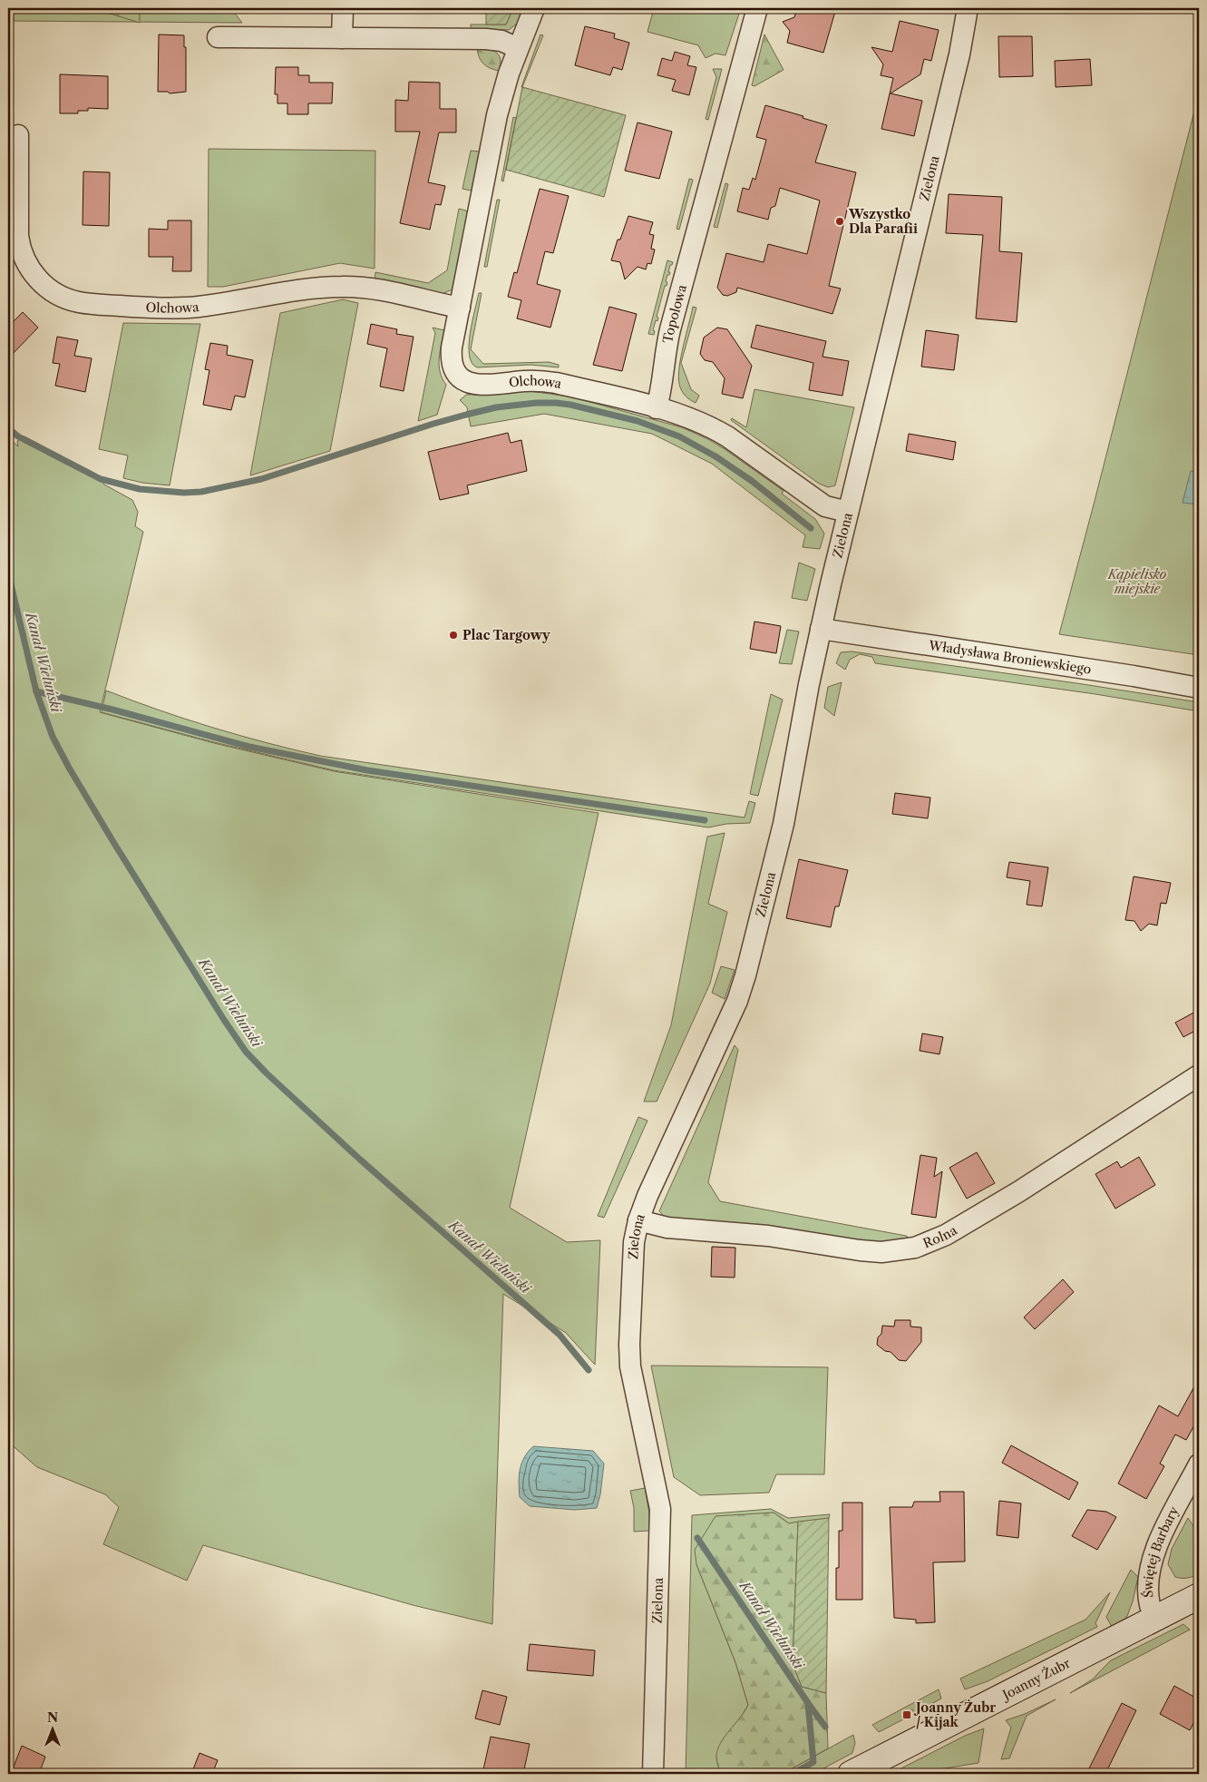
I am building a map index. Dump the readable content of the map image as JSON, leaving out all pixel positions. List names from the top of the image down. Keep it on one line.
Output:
{"streets":{"street":["Zielona","Olchowa","Topolowa","Władysława Broniewskiego","Rolna","Świętej Barbary","Joanny Żubr"]},"crossings":[["Zielona","Władysława Broniewskiego"],["Zielona","Rolna"],["Olchowa","Topolowa"],["Świętej Barbary","Joanny Żubr"]],"water":["Kanał Wieluński"],"parks":["Kąpielisko miejskie"],"places":{"other":["Wszystko Dla Parafii","Plac Targowy"],"transit":["Joanny Żubr / Kijak"]},"north":"top"}
